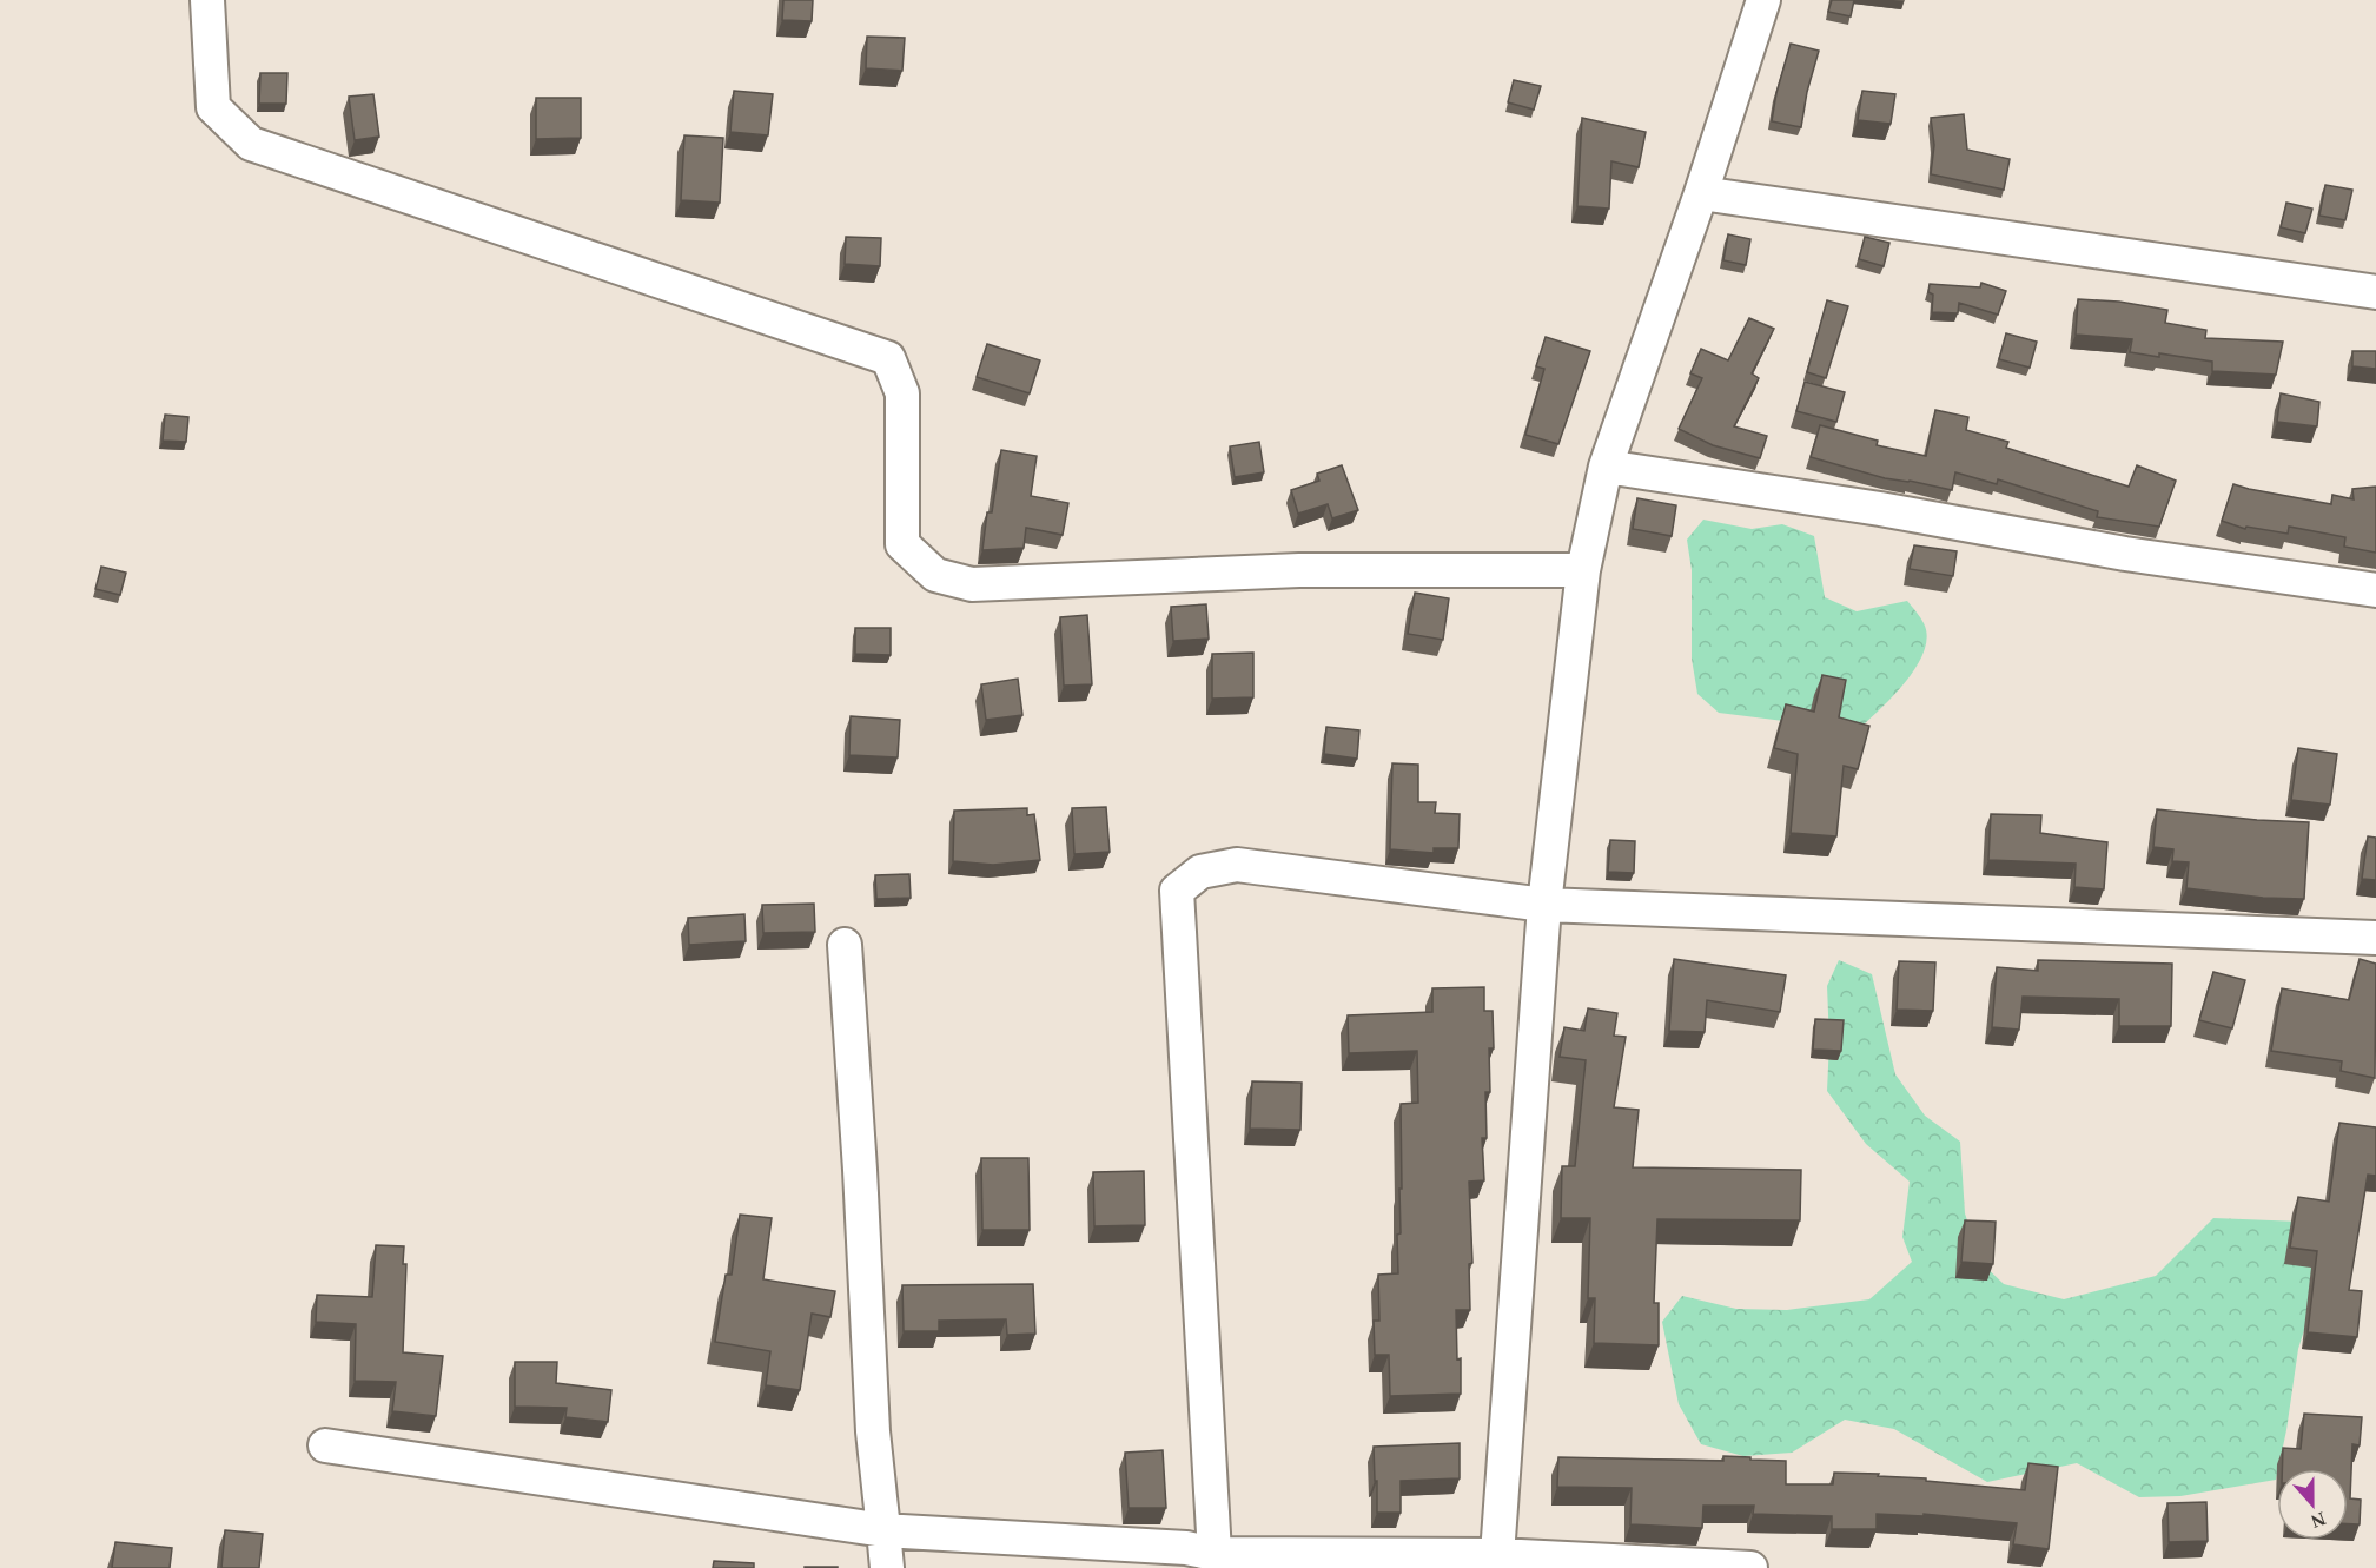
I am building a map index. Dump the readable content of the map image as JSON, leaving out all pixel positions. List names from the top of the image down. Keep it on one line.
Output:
{"north":"bottom"}
